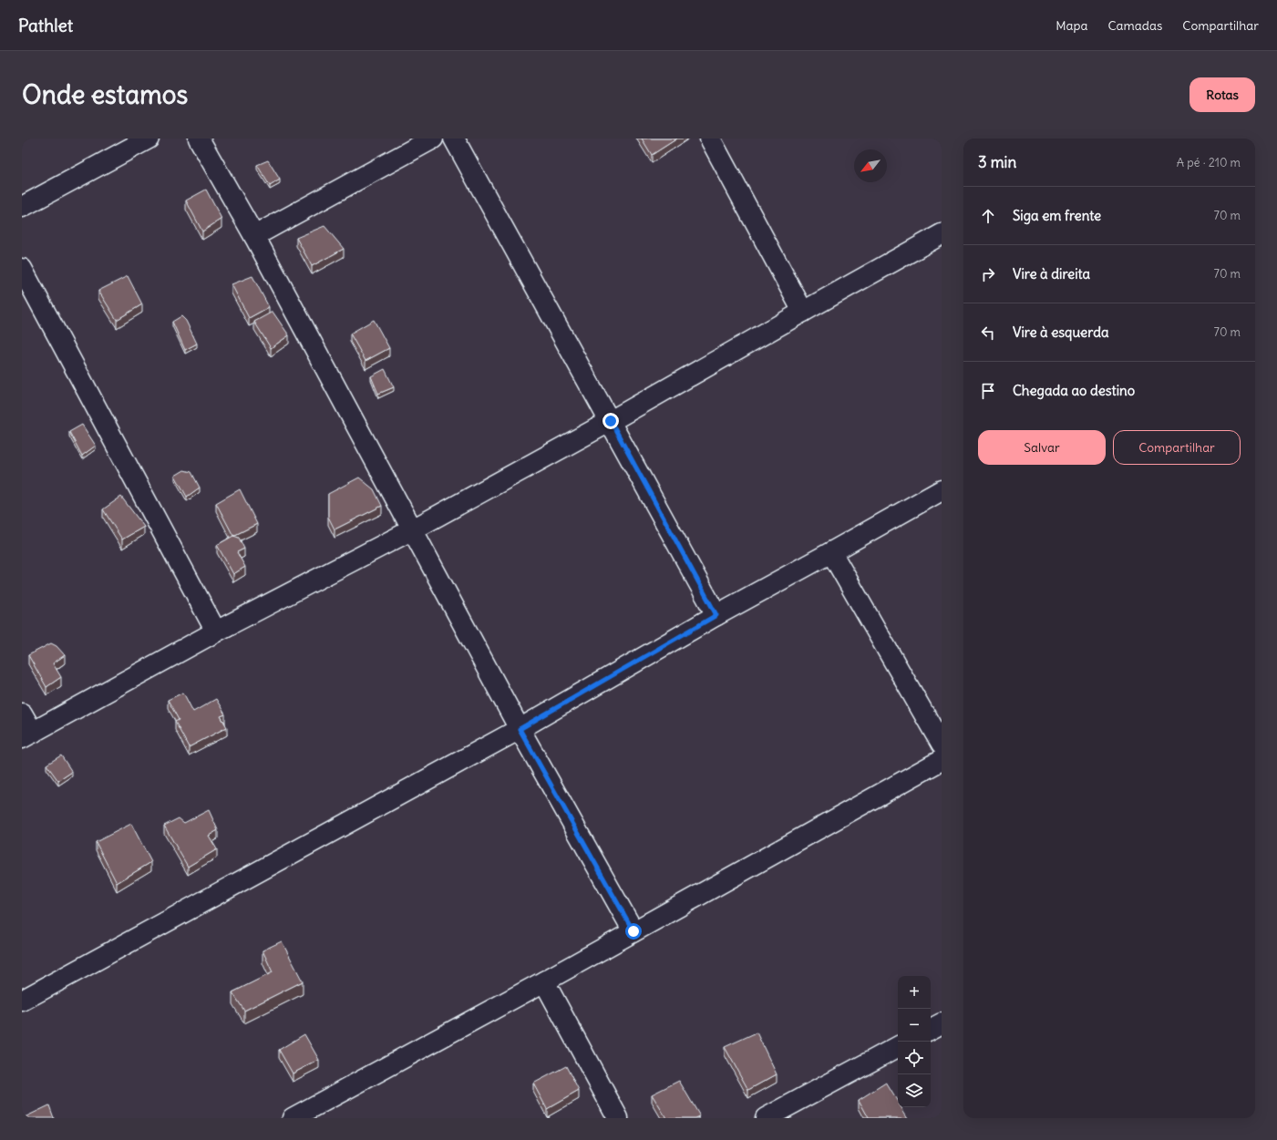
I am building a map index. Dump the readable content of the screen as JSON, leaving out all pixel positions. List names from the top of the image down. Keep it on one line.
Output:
{"north":"bottom left","page":{"header":"Pathlet","nav":["Mapa","Camadas","Compartilhar"],"buttons":["Rotas",["Salvar","Compartilhar"]],"title":"Onde estamos","heading":["3 min","A pé · 210 m"],"list":[["Siga em frente","70 m"],["Vire à direita","70 m"],["Vire à esquerda","70 m"],"Chegada ao destino"],"map_buttons":["+","−"]}}
